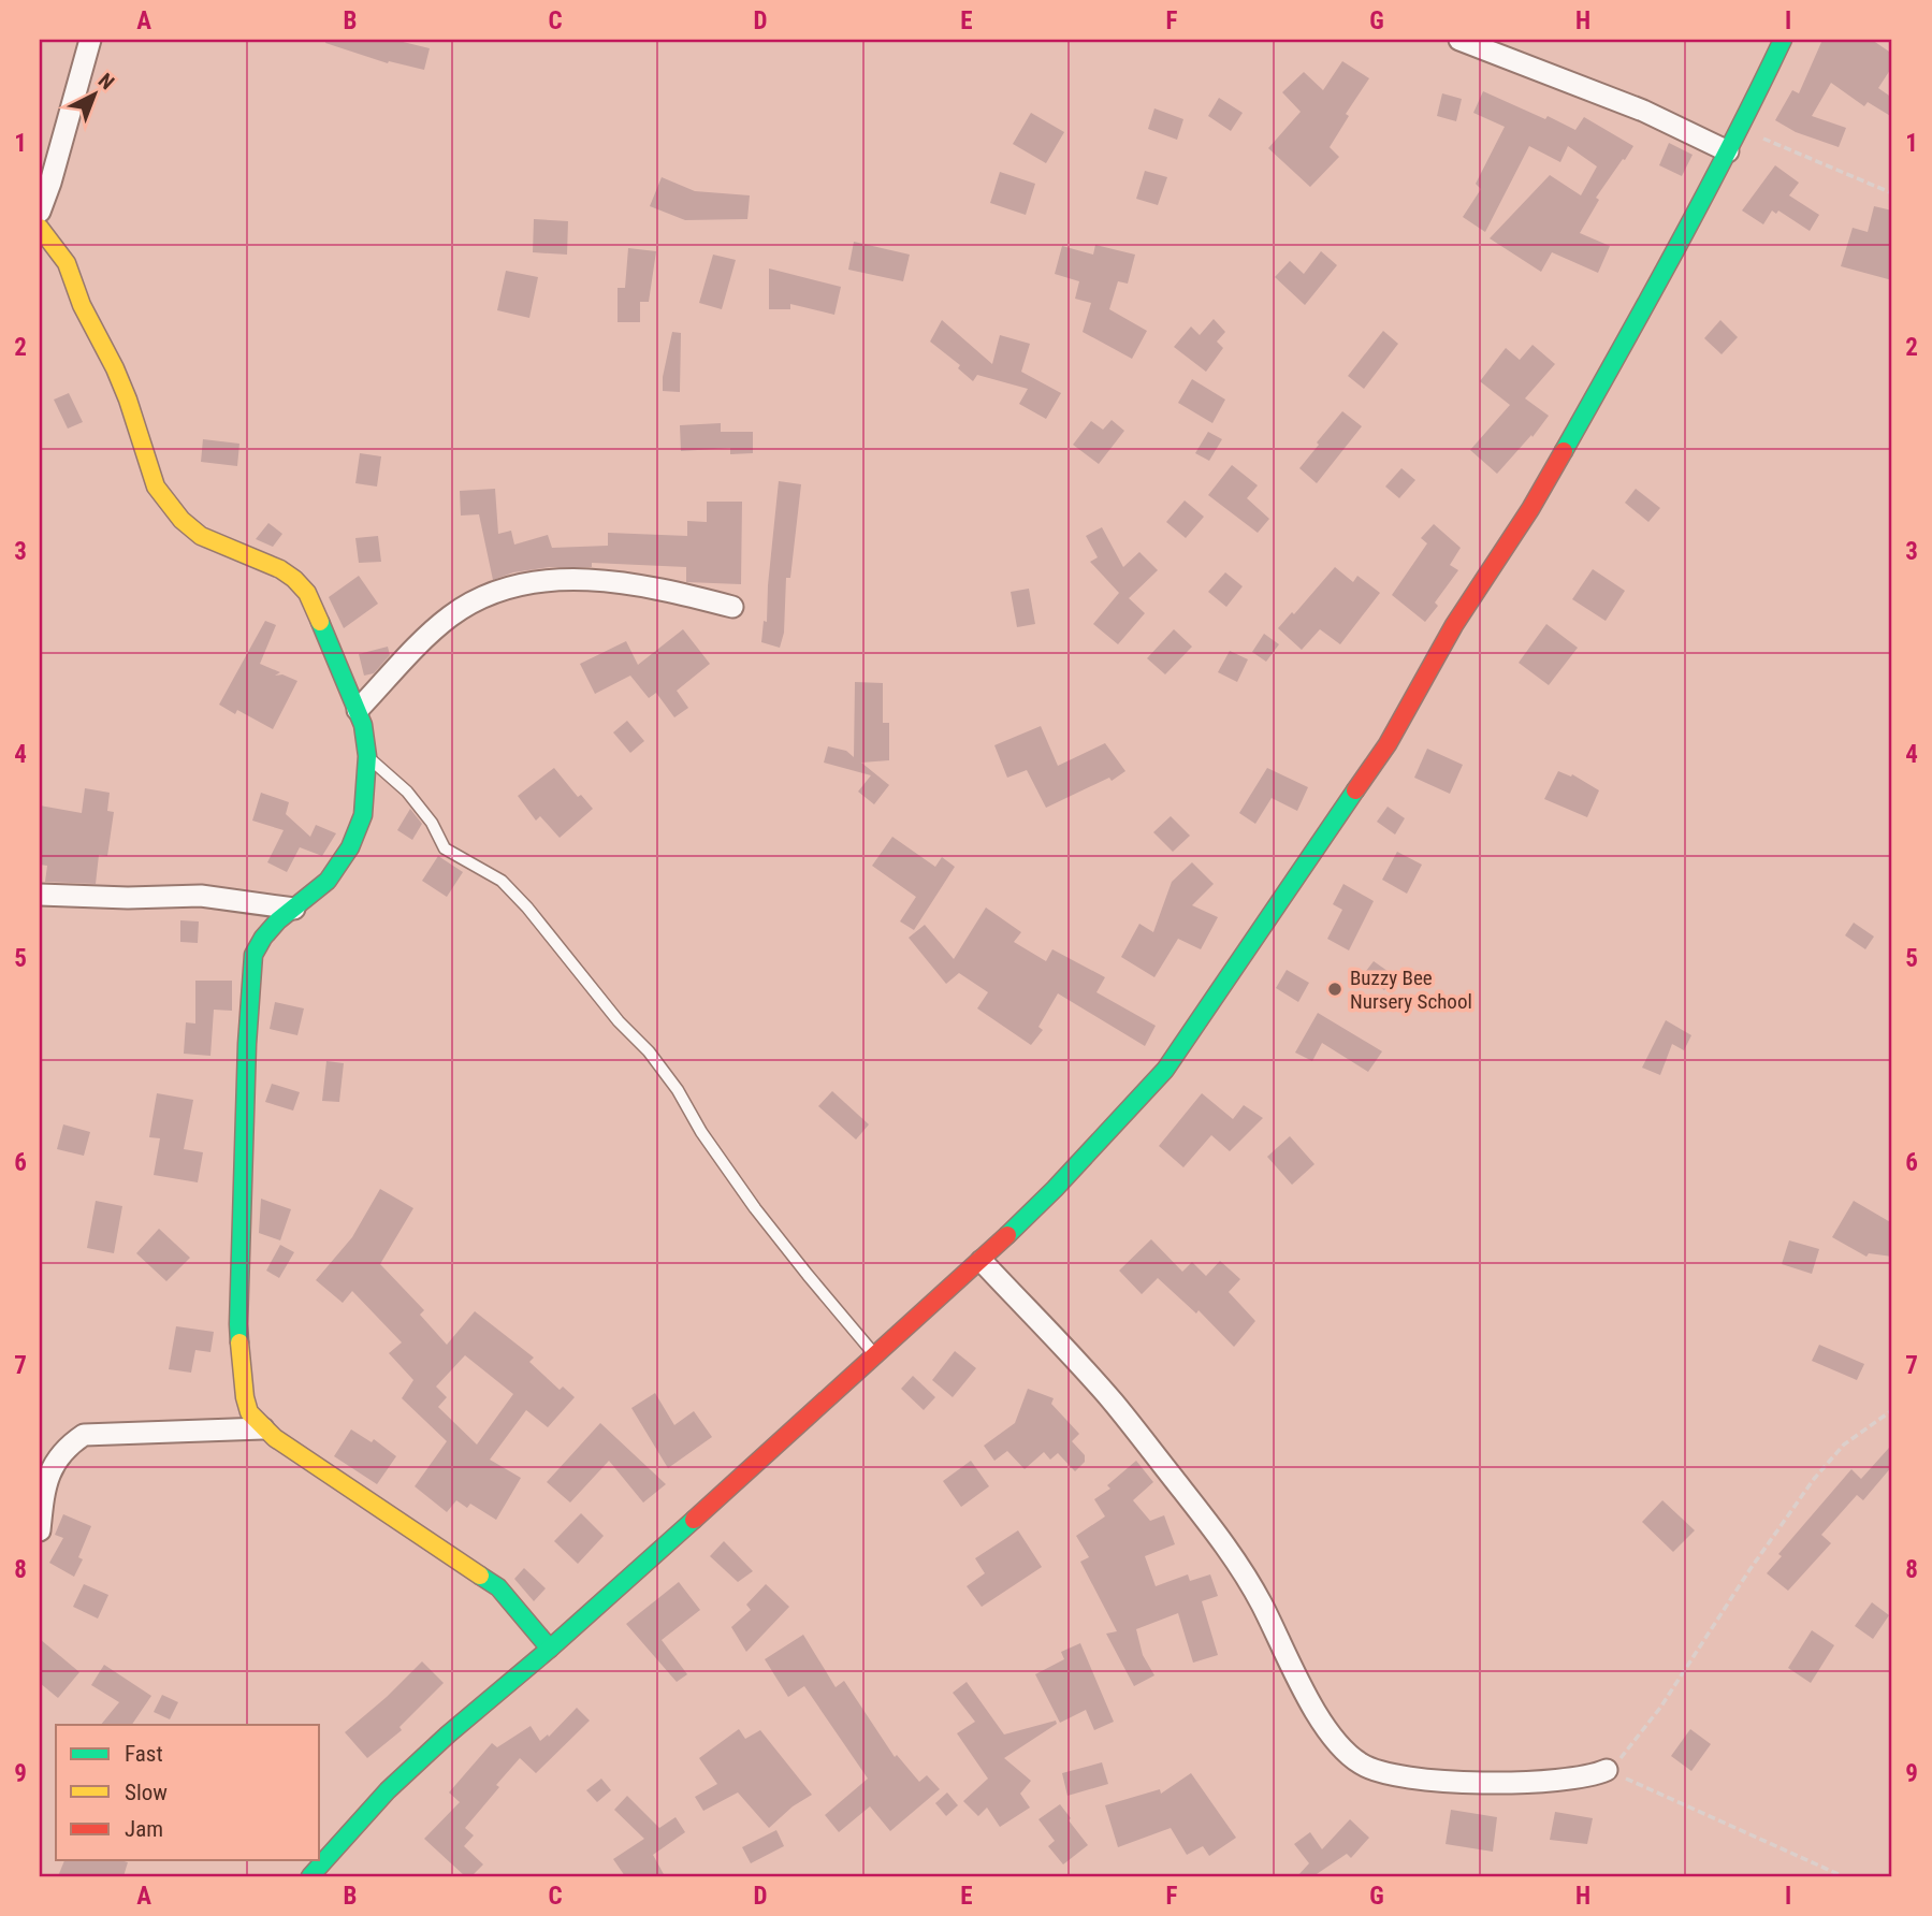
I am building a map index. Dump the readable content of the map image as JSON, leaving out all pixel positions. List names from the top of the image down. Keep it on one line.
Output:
{"places":["Buzzy Bee Nursery School"],"legend":["Fast","Slow","Jam"],"north":"top right","grid":{"columns":["A","B","C","D","E","F","G","H","I"],"rows":["1","2","3","4","5","6","7","8","9"]}}
